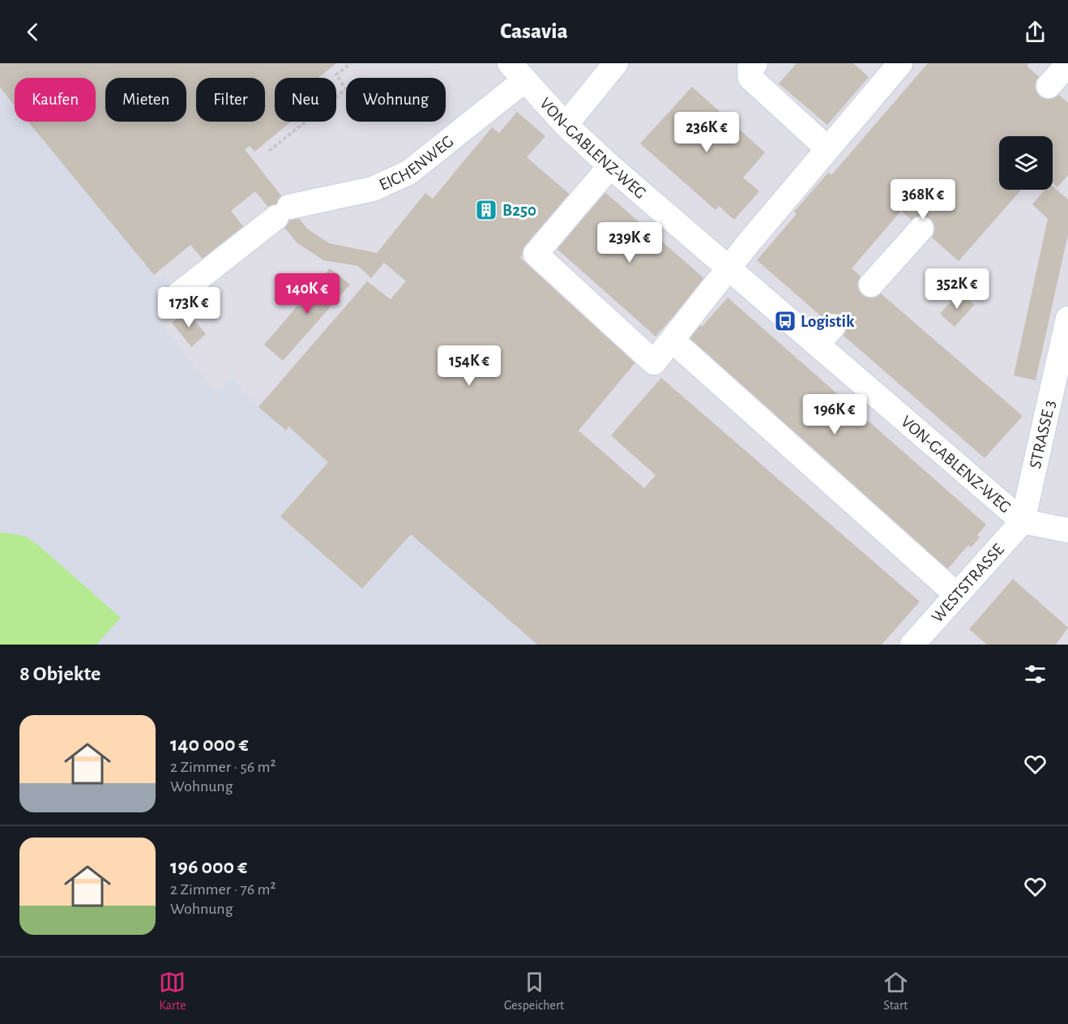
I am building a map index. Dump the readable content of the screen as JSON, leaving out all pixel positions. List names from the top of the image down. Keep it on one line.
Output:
{"streets":{"lane":["VON-GABLENZ-WEG","EICHENWEG","STRASSE 3","WESTSTRASSE"]},"crossings":[["VON-GABLENZ-WEG","EICHENWEG"],["VON-GABLENZ-WEG","STRASSE 3"],["VON-GABLENZ-WEG","WESTSTRASSE"],["STRASSE 3","WESTSTRASSE"]],"places":{"building":["B250"],"bus stop":["Logistik"]},"page":{"header":"Casavia","chip":["Kaufen","Mieten","Filter","Neu","Wohnung"],"price":["236K €","368K €","239K €","352K €","140K €","173K €","154K €","196K €"],"heading":"8 Objekte","list":[{"name":"140 000 €","note":"2 Zimmer · 56 m² · Wohnung"},{"name":"196 000 €","note":"2 Zimmer · 76 m² · Wohnung"}],"tabs":["Karte","Gespeichert","Start"]}}
